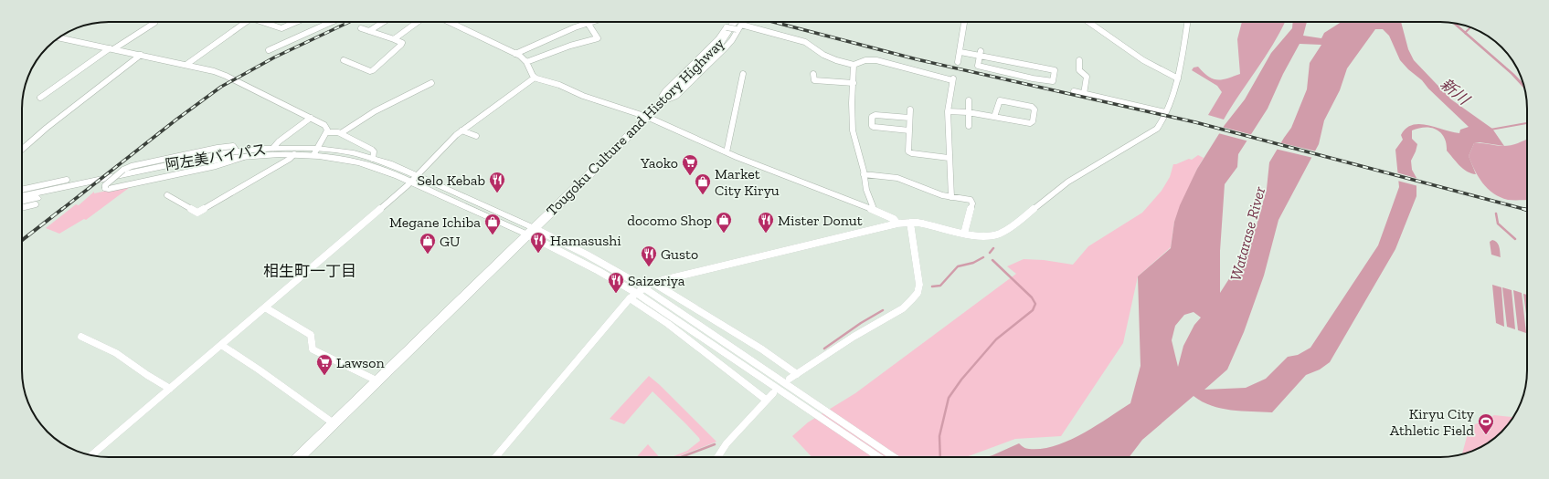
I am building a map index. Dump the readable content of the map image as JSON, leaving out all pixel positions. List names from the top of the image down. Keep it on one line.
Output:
{"streets":{"highway":["Tougoku Culture and History Highway"],"main road":["阿左美バイパス"]},"crossings":[["Tougoku Culture and History Highway","阿左美バイパス"]],"districts":["相生町一丁目"],"water":["新川","Watarase River"],"places":{"supermarket":["Yaoko","Lawson"],"restaurant":["Selo Kebab","Mister Donut","Hamasushi","Gusto","Saizeriya"],"shop":["Market City Kiryu","docomo Shop","Megane Ichiba","GU"],"sports":["Kiryu City Athletic Field"]}}
